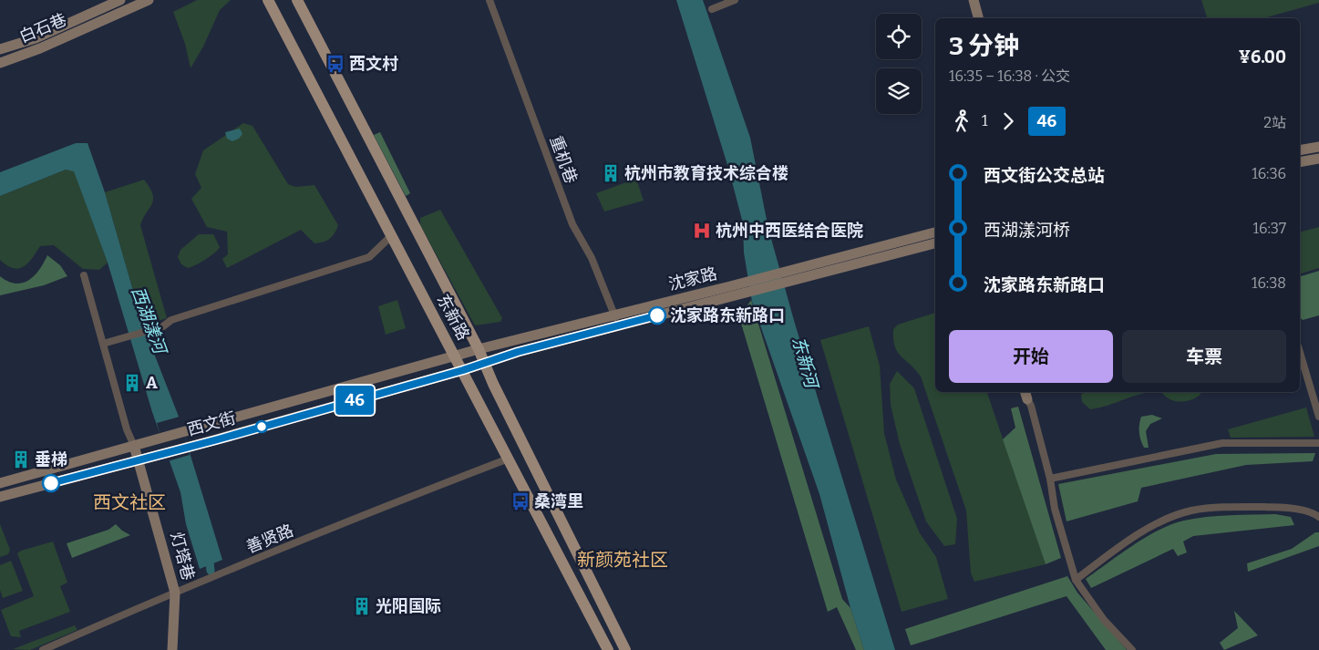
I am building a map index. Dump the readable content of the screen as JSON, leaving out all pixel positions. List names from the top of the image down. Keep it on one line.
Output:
{"streets":{"main road":["白石巷","沈家路","东新路","西文街","灯塔巷"],"street":["重机巷","善贤路"]},"crossings":[["重机巷","沈家路"],["沈家路","东新路"],["沈家路","西文街"],["东新路","西文街"],["东新路","善贤路"],["西文街","灯塔巷"],["善贤路","灯塔巷"]],"districts":["西文社区","新颜苑社区"],"water":["西湖漾河","东新河"],"places":{"bus stop":["西文村","桑湾里"],"building":["杭州市教育技术综合楼","A","垂梯","光阳国际"],"hospital":["杭州中西医结合医院"],"other":["沈家路东新路口"]},"lines":["bus line 46"],"page":{"on_map":"46","heading":["3 分钟","16:35 – 16:38 · 公交","¥6.00"],"legs":["1","46","2站"],"list":[{"name":"西文街公交总站","value":"16:36"},{"name":"西湖漾河桥","value":"16:37"},{"name":"沈家路东新路口","value":"16:38"}],"buttons":["开始","车票"]}}
